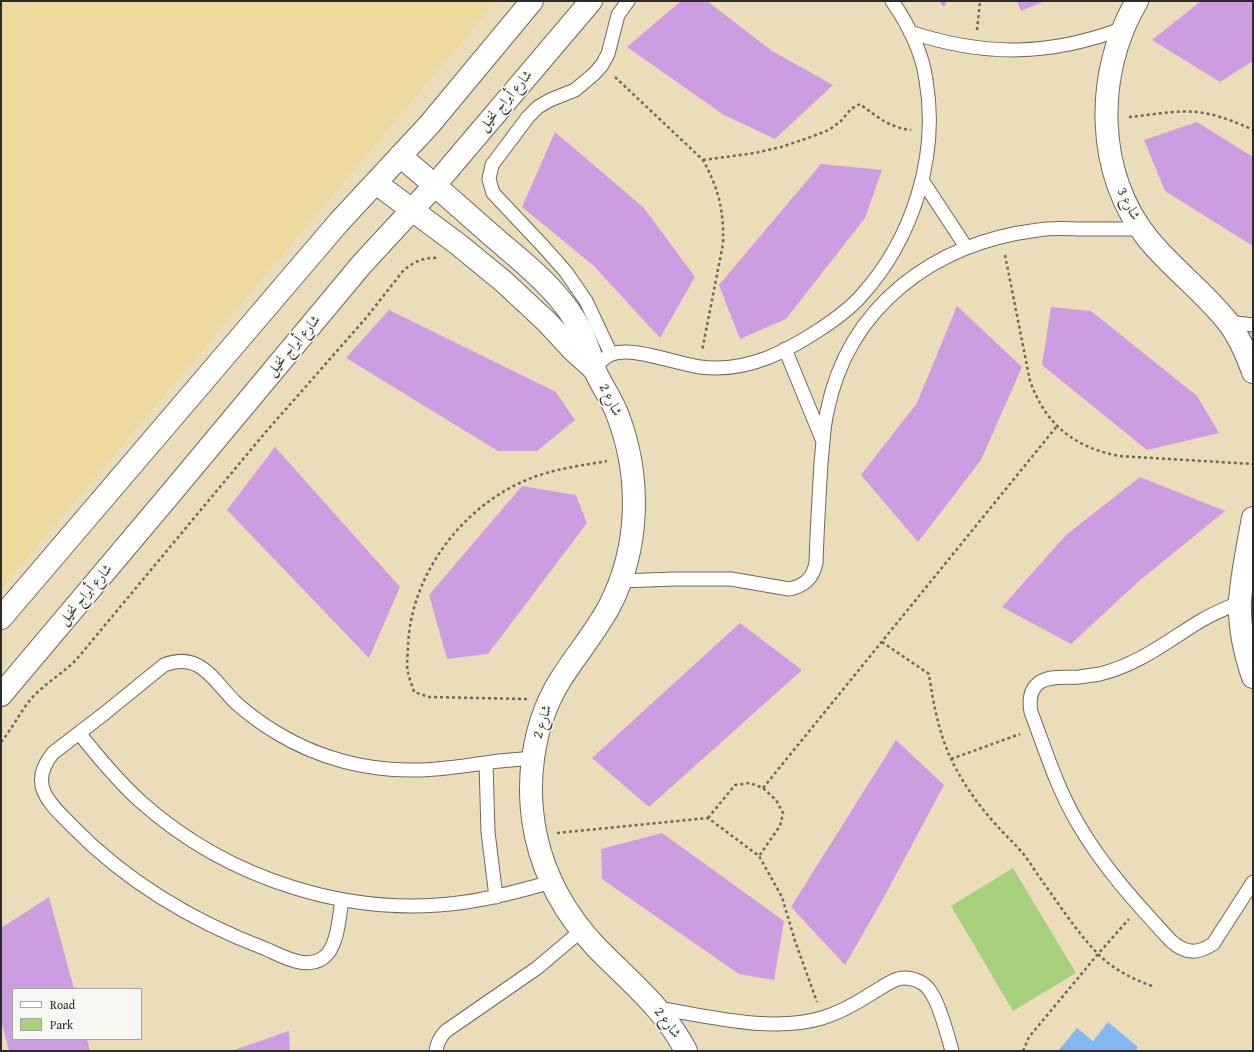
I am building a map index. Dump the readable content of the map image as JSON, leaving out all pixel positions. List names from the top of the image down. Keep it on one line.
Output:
{"streets":{"street":["شارع أبراج نخيل","شارع 3","شارع 2"]},"crossings":[["شارع أبراج نخيل","شارع 2"]],"legend":["Road","Park"]}
